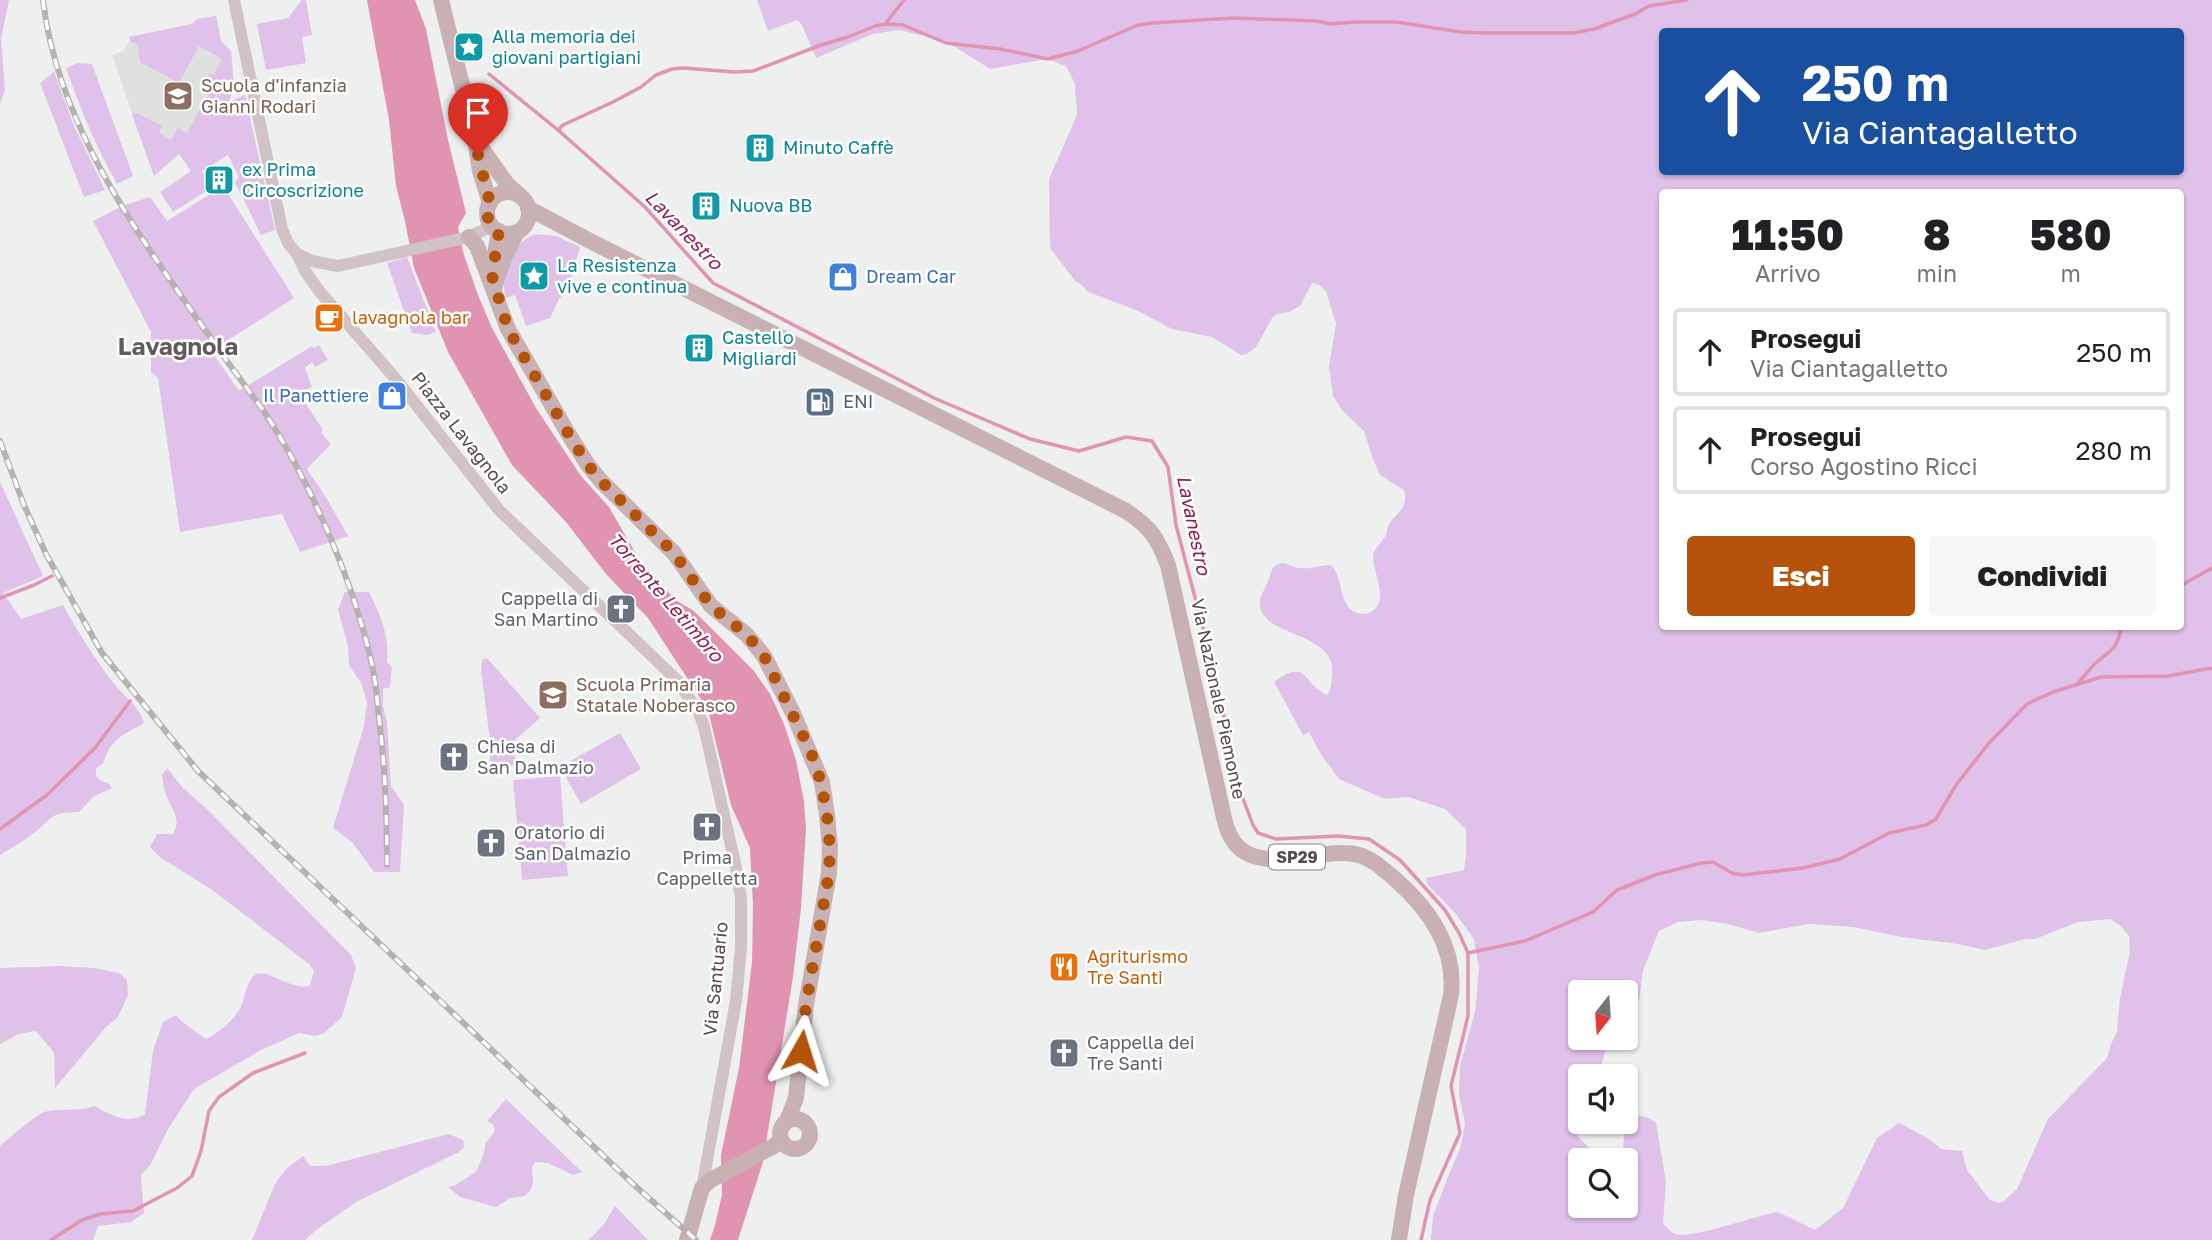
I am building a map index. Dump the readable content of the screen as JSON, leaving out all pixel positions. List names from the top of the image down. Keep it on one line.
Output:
{"streets":{"main road":["Via Nazionale Piemonte","SP29","Via Santuario"],"street":["Piazza Lavagnola"]},"crossings":[["Piazza Lavagnola","Via Santuario"]],"districts":["Lavagnola"],"water":["Lavanestro","Torrente Letimbro"],"places":{"place":["Alla memoria dei giovani partigiani","La Resistenza vive e continua"],"school or university":["Scuola d'infanzia Gianni Rodari","Scuola Primaria Statale Noberasco"],"building":["Minuto Caffè","ex Prima Circoscrizione","Nuova BB","Castello Migliardi"],"shop":["Dream Car","Il Panettiere"],"cafe":["lavagnola bar"],"fuel station":["ENI"],"church":["Cappella di San Martino","Chiesa di San Dalmazio","Prima Cappelletta","Oratorio di San Dalmazio","Cappella dei Tre Santi"],"restaurant":["Agriturismo Tre Santi"]},"north":"bottom","page":{"turn":["250 m","Via Ciantagalletto"],"eta":["11:50","Arrivo","8","min","580","m"],"list":[{"name":"Prosegui","note":"Via Ciantagalletto","value":"250 m"},{"name":"Prosegui","note":"Corso Agostino Ricci","value":"280 m"}],"buttons":["Esci","Condividi"]}}
